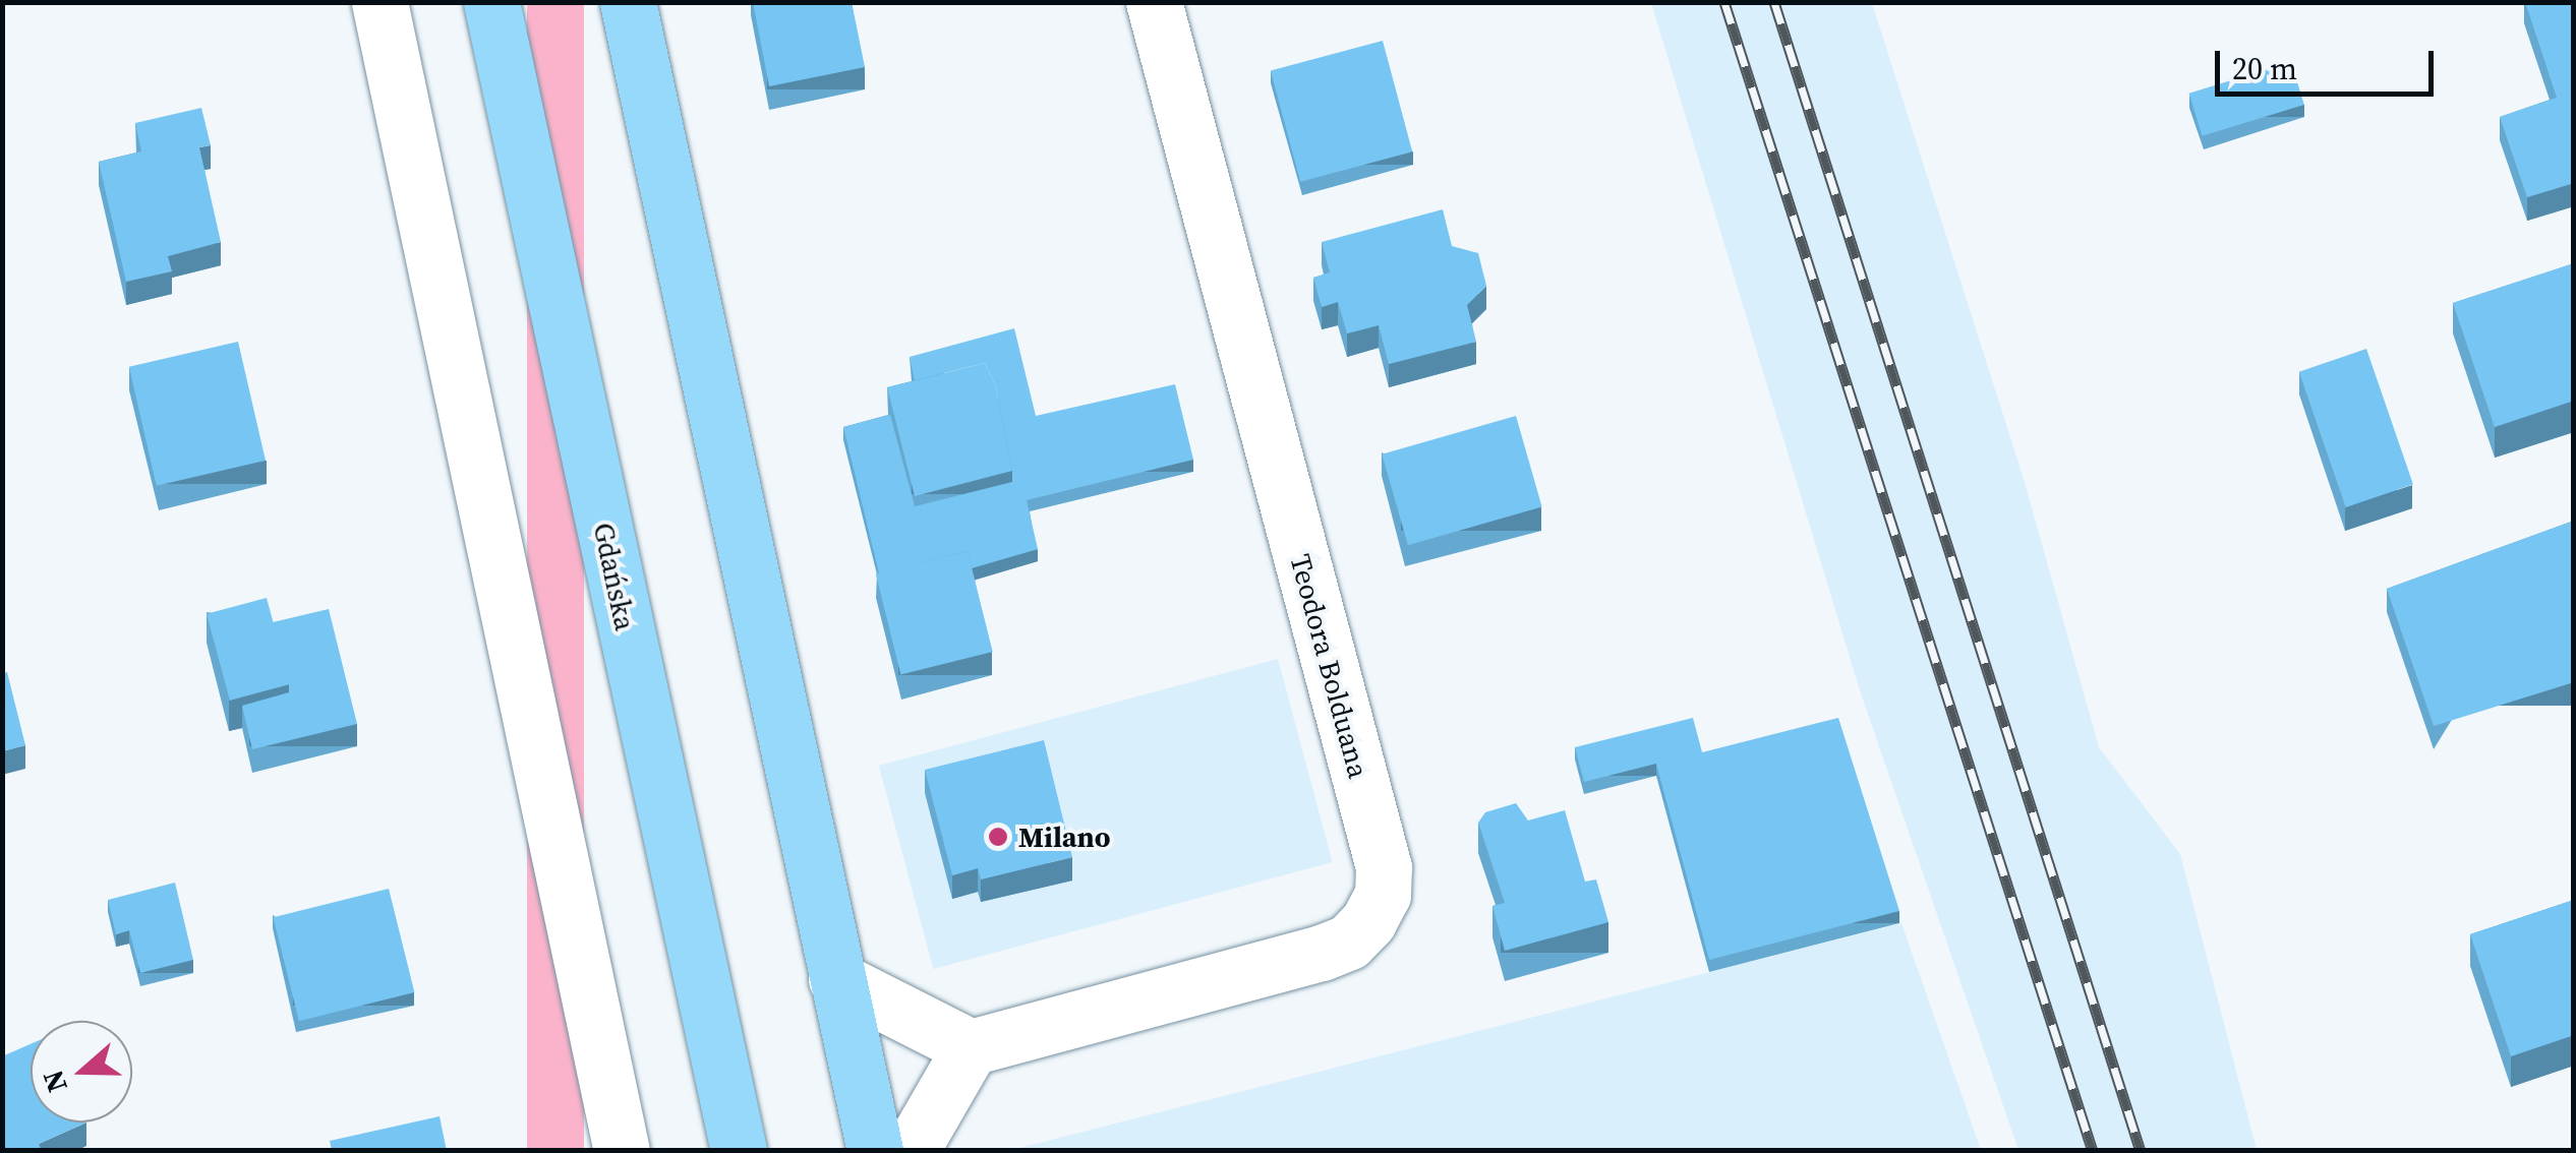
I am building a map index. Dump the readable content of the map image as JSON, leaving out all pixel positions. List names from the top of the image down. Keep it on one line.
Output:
{"streets":{"main road":["Gdańska"],"street":["Teodora Bolduana"]},"places":["Milano"],"scale_bar":"20 m","north":"left"}
